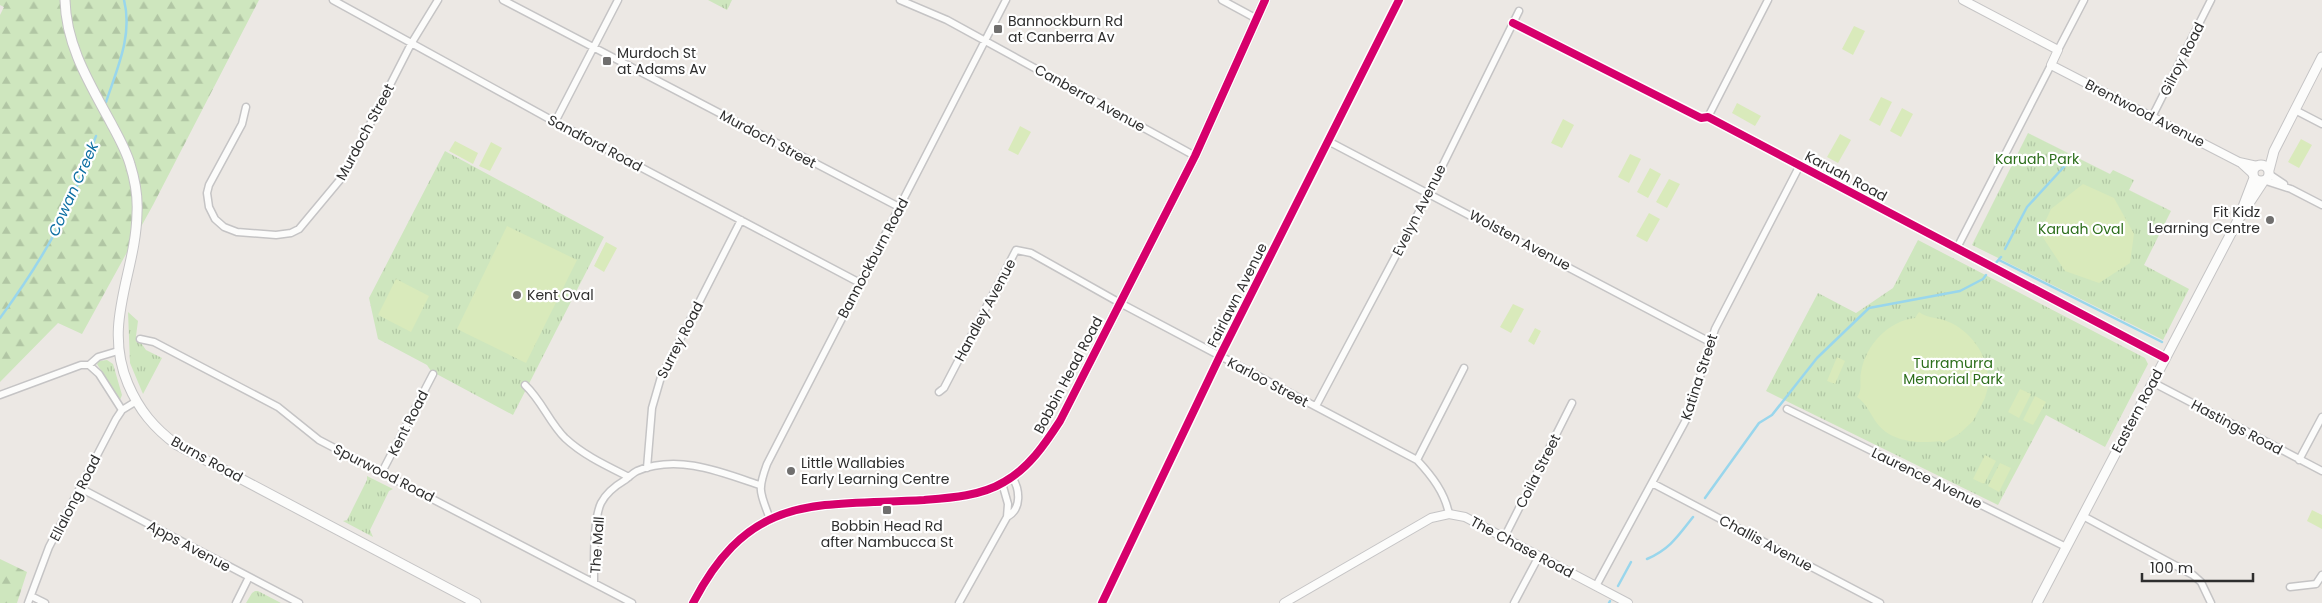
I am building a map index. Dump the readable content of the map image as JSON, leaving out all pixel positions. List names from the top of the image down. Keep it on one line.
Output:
{"streets":{"main road":["Bobbin Head Road","Eastern Road","Burns Road"],"street":["Gilroy Road","Canberra Avenue","Brentwood Avenue","Murdoch Street","Sandford Road","Karuah Road","Evelyn Avenue","Wolsten Avenue","Bannockburn Road","Fairlawn Avenue","Handley Avenue","Surrey Road","Katina Street","Karloo Street","Kent Road","Hastings Road","Coila Street","Spurwood Road","Laurence Avenue","Ellalong Road","Challis Avenue","The Mall","Apps Avenue","The Chase Road"]},"crossings":[["Gilroy Road","Brentwood Avenue"],["Canberra Avenue","Bannockburn Road"],["Canberra Avenue","Bobbin Head Road"],["Brentwood Avenue","Eastern Road"],["Murdoch Street","Sandford Road"],["Murdoch Street","Bannockburn Road"],["Sandford Road","Bannockburn Road"],["Sandford Road","Surrey Road"],["Karuah Road","Evelyn Avenue"],["Karuah Road","Katina Street"],["Karuah Road","Eastern Road"],["Evelyn Avenue","Wolsten Avenue"],["Evelyn Avenue","Karloo Street"],["Wolsten Avenue","Fairlawn Avenue"],["Wolsten Avenue","Katina Street"],["Bannockburn Road","The Mall"],["Fairlawn Avenue","Karloo Street"],["Handley Avenue","Bobbin Head Road"],["Handley Avenue","Karloo Street"],["Surrey Road","The Mall"],["Bobbin Head Road","Karloo Street"],["Katina Street","Challis Avenue"],["Katina Street","The Chase Road"],["Eastern Road","Hastings Road"],["Eastern Road","Laurence Avenue"],["Kent Road","Spurwood Road"],["Coila Street","The Chase Road"],["Spurwood Road","The Mall"],["Ellalong Road","Apps Avenue"]],"water":["Cowan Creek"],"parks":["Karuah Park","Karuah Oval","Turramurra Memorial Park"],"places":{"transit":["Bannockburn Rd at Canberra Av","Murdoch St at Adams Av","Bobbin Head Rd after Nambucca St"],"other":["Fit Kidz Learning Centre","Kent Oval","Little Wallabies Early Learning Centre"]},"scale_bar":"100 m"}
